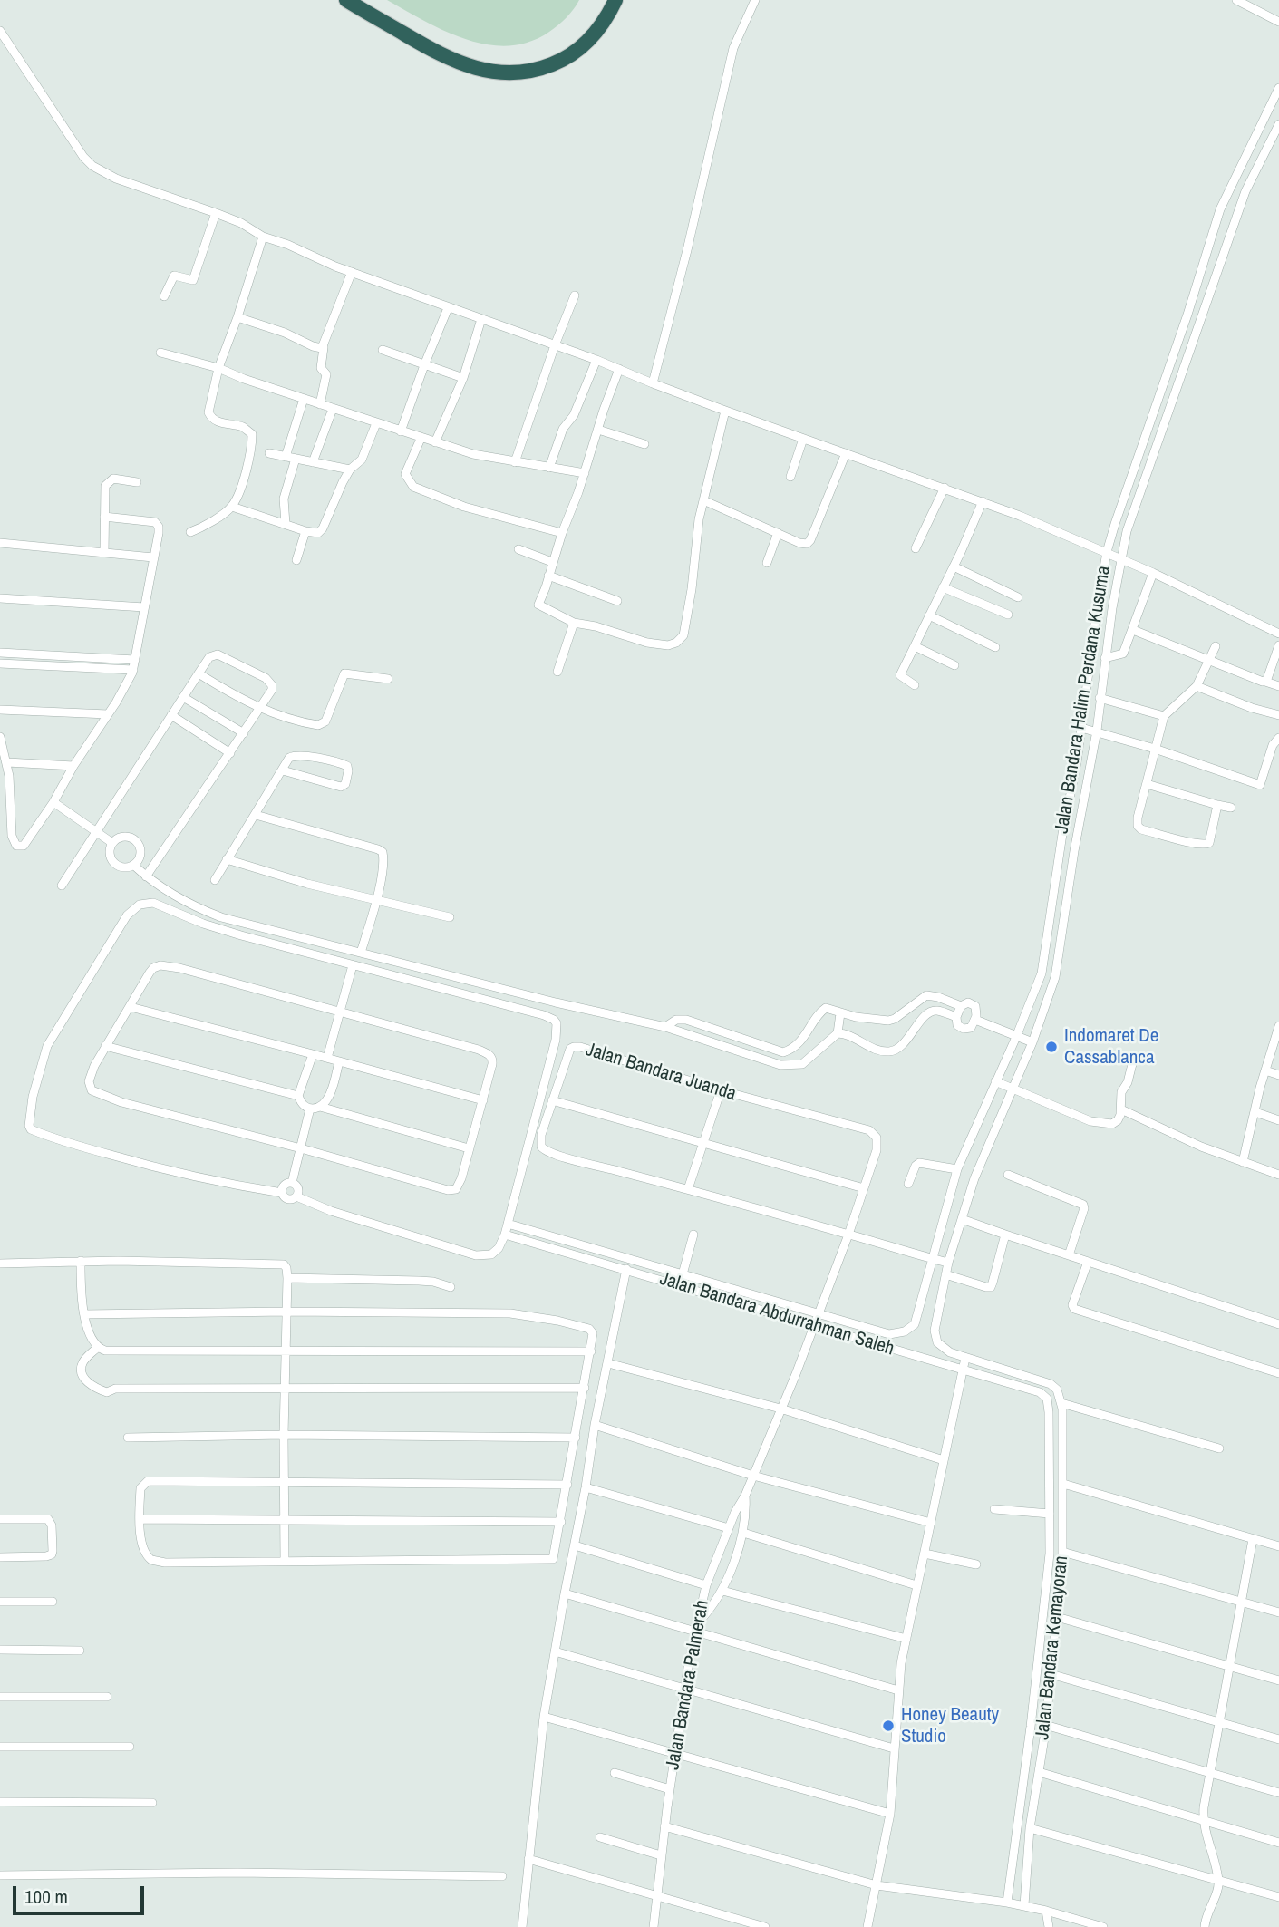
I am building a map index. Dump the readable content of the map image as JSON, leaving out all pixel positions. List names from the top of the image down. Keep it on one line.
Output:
{"streets":{"street":["Jalan Bandara Halim Perdana Kusuma","Jalan Bandara Juanda","Jalan Bandara Abdurrahman Saleh","Jalan Bandara Kemayoran","Jalan Bandara Palmerah"]},"crossings":[["Jalan Bandara Halim Perdana Kusuma","Jalan Bandara Juanda"],["Jalan Bandara Halim Perdana Kusuma","Jalan Bandara Abdurrahman Saleh"],["Jalan Bandara Juanda","Jalan Bandara Abdurrahman Saleh"],["Jalan Bandara Juanda","Jalan Bandara Palmerah"],["Jalan Bandara Abdurrahman Saleh","Jalan Bandara Kemayoran"],["Jalan Bandara Abdurrahman Saleh","Jalan Bandara Palmerah"]],"places":["Indomaret De Cassablanca","Honey Beauty Studio"],"scale_bar":"100 m"}
